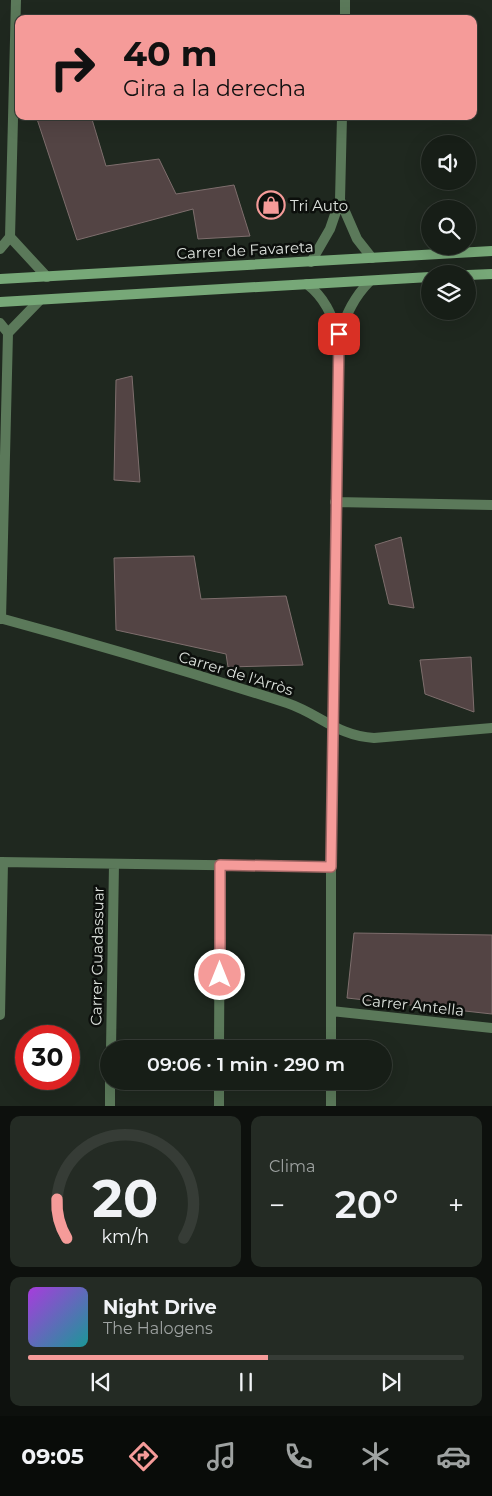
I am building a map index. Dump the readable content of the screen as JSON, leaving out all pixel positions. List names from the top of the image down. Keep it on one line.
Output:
{"streets":{"street":["Carrer de Favareta","Carrer de l'Arròs","Carrer Guadassuar","Carrer Antella"]},"places":{"shop":["Tri Auto"]},"page":{"turn":["40 m","Gira a la derecha"],"limit":"30","trip":"09:06 · 1 min · 290 m","tile":"Clima","heat":["−","20°","+"],"song":["Night Drive","The Halogens"],"tabs":"09:05","gauge":["20","km/h"]}}
